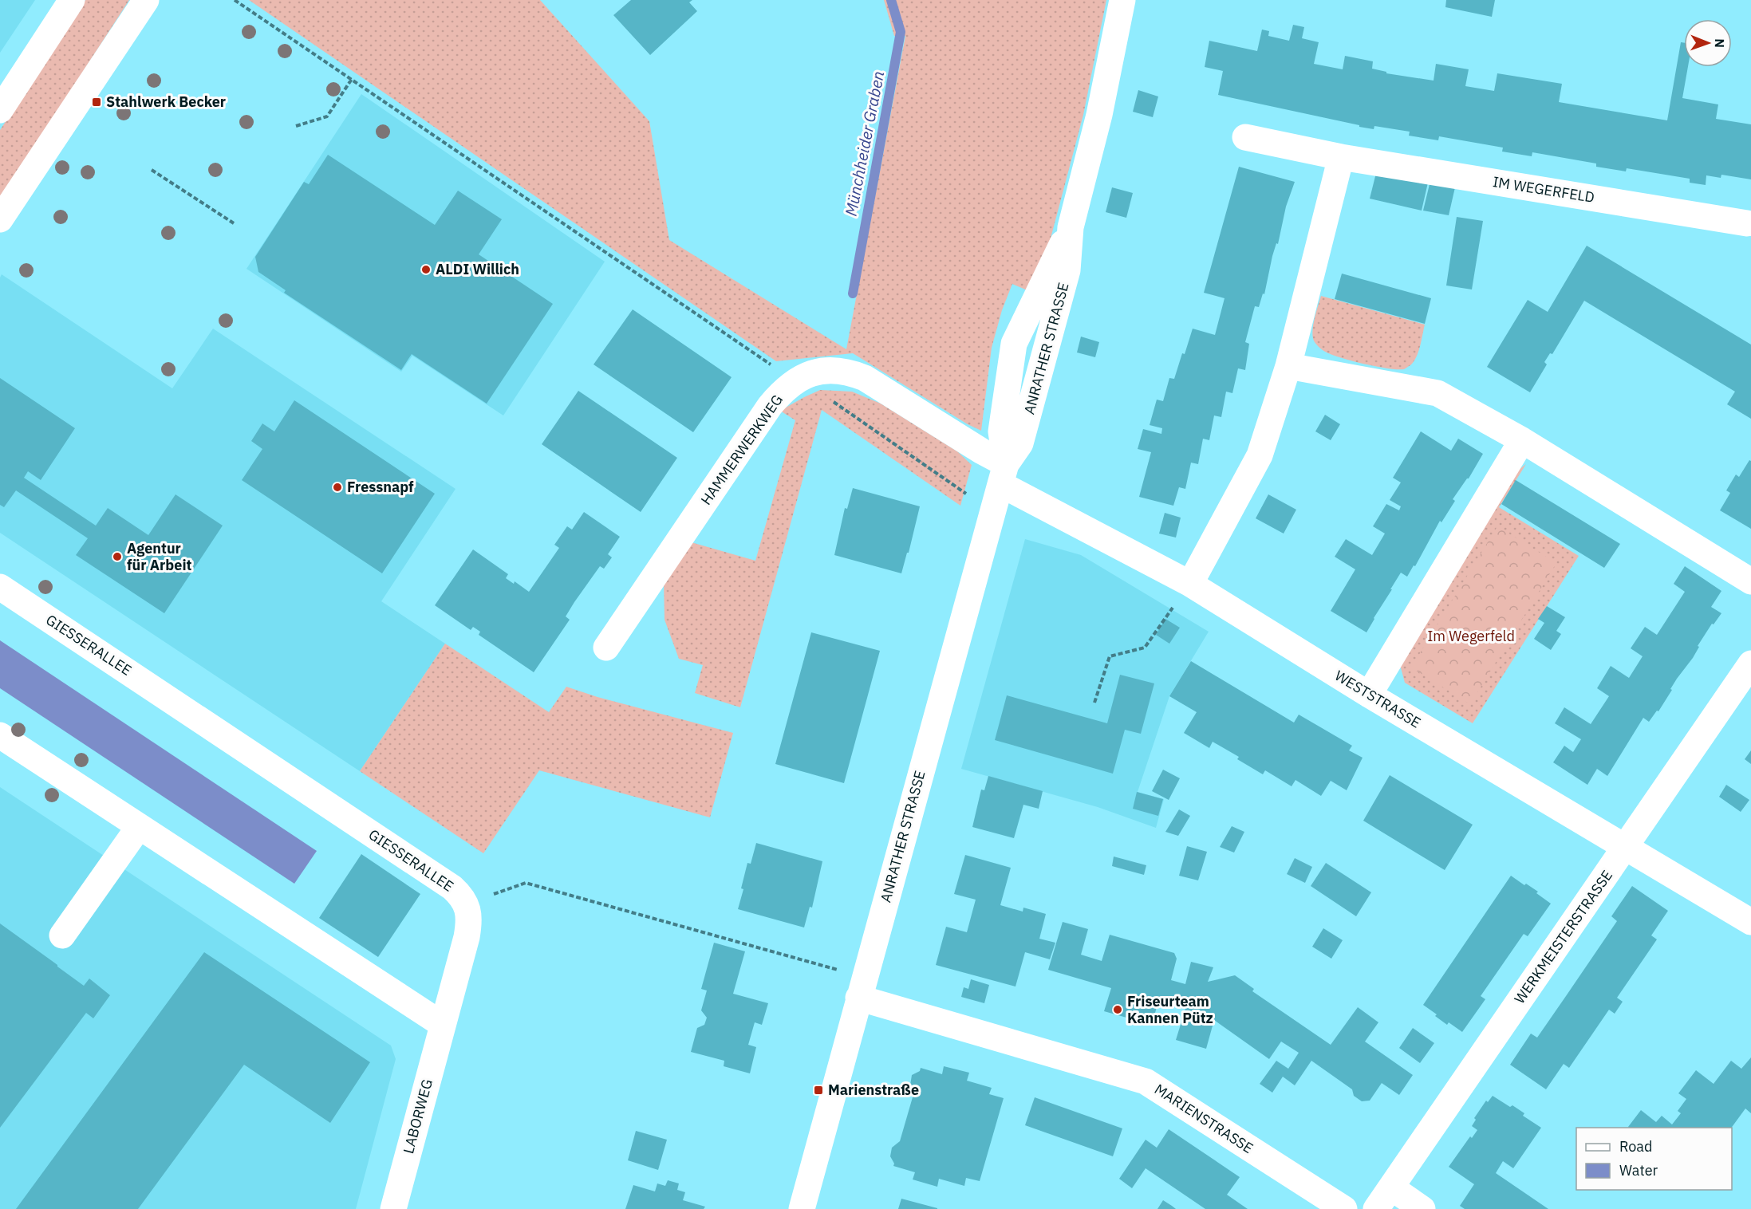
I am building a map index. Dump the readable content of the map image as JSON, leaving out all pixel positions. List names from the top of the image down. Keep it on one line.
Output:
{"streets":{"street":["IM WEGERFELD","ANRATHER STRASSE","HAMMERWERKWEG","GIESSERALLEE","WESTSTRASSE","WERKMEISTERSTRASSE","LABORWEG","MARIENSTRASSE"]},"crossings":[["ANRATHER STRASSE","HAMMERWERKWEG"],["ANRATHER STRASSE","WESTSTRASSE"],["ANRATHER STRASSE","MARIENSTRASSE"],["HAMMERWERKWEG","WESTSTRASSE"],["GIESSERALLEE","LABORWEG"],["WESTSTRASSE","WERKMEISTERSTRASSE"]],"water":["Münchheider Graben"],"parks":["Im Wegerfeld"],"places":{"transit":["Stahlwerk Becker","Marienstraße"],"other":["ALDI Willich","Fressnapf","Agentur für Arbeit","Friseurteam Kannen Pütz"]},"legend":["Road","Water"],"north":"right"}
